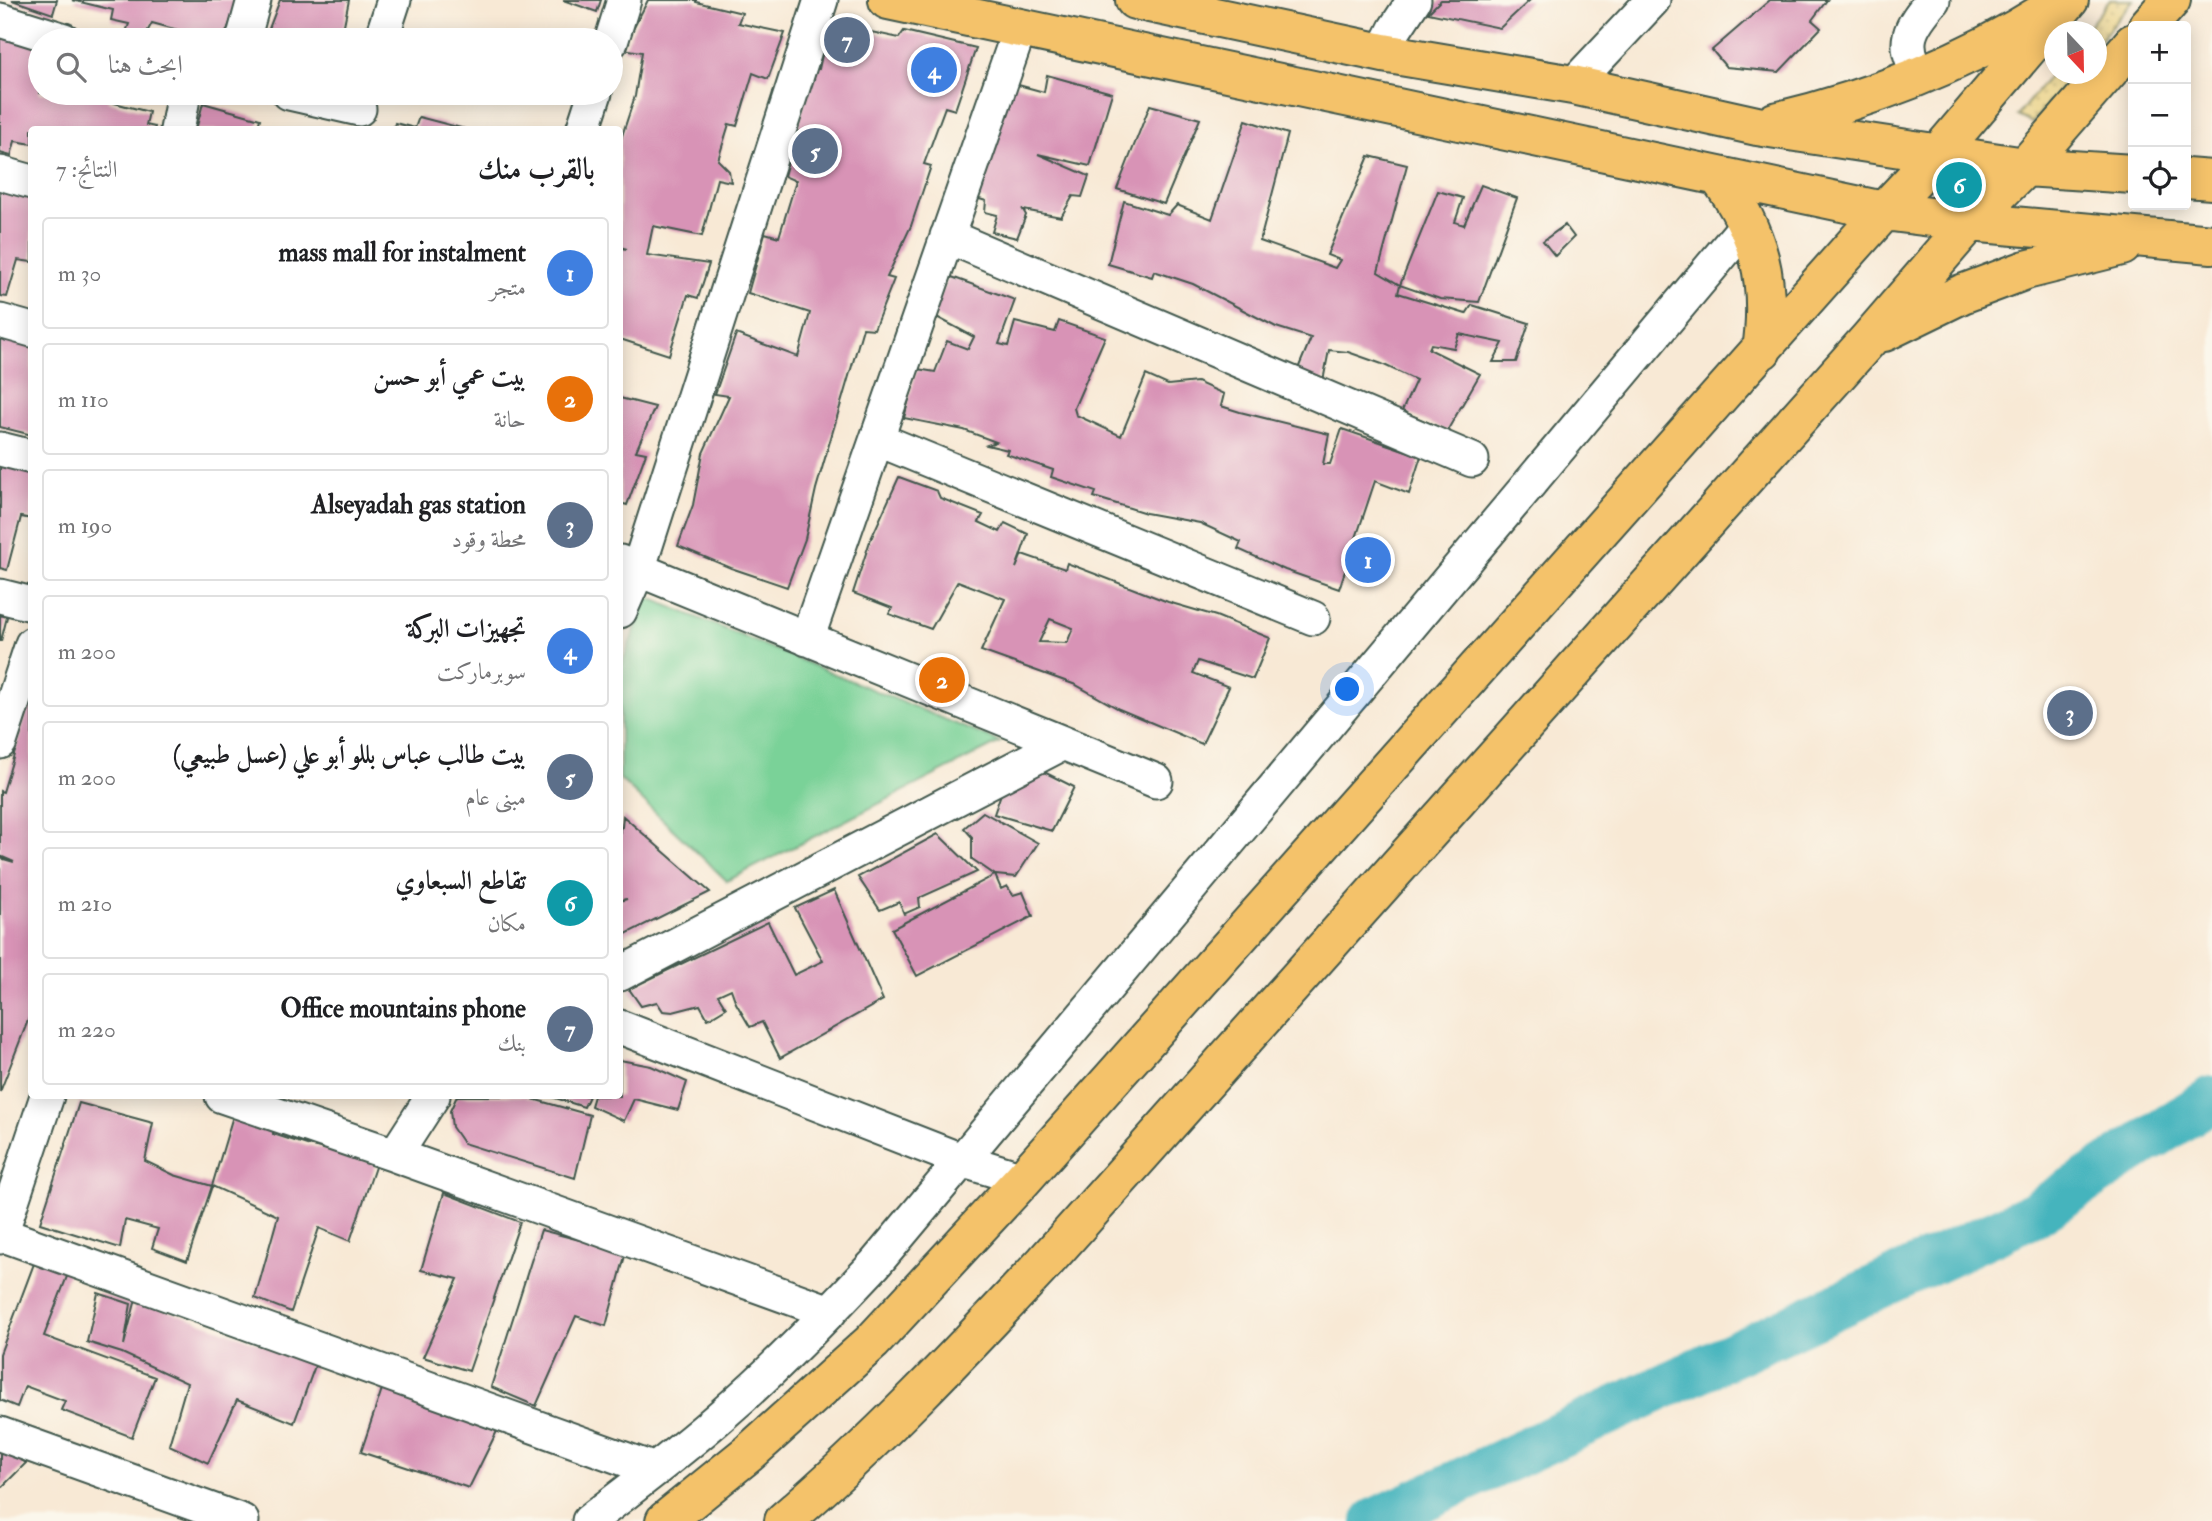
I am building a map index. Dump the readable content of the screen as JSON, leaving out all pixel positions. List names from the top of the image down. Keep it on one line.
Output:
{"north":"bottom","page":{"pins":["7","4","5","6","1","2","3"],"map_buttons":["+","−"],"search":"ابحث هنا","heading":["بالقرب منك","النتائج: 7"],"list":[{"mark":"1","name":"mass mall for instalment","note":"متجر","value":"30 m"},{"mark":"2","name":"بيت عمي أبو حسن","note":"حانة","value":"110 m"},{"mark":"3","name":"Alseyadah gas station","note":"محطة وقود","value":"190 m"},{"mark":"4","name":"تجهيزات البركة","note":"سوبرماركت","value":"200 m"},{"mark":"5","name":"بيت طالب عباس بللو أبو علي (عسل طبيعي)","note":"مبنى عام","value":"200 m"},{"mark":"6","name":"تقاطع السبعاوي","note":"مكان","value":"210 m"},{"mark":"7","name":"Office mountains phone","note":"بنك","value":"220 m"}]}}
